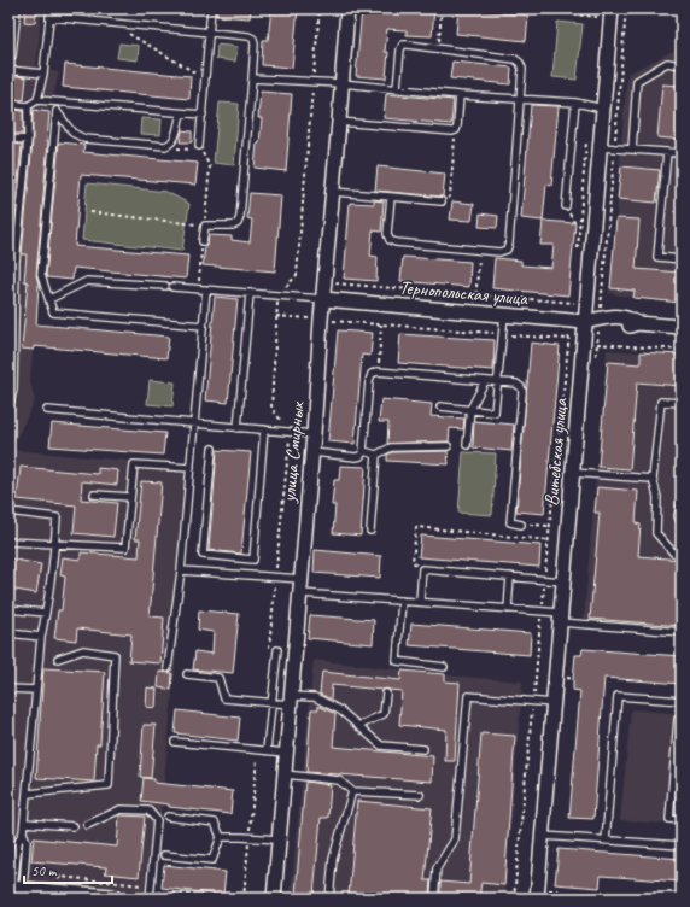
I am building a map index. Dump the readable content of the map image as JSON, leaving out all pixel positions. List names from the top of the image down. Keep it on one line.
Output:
{"streets":{"street":["Тернопольская улица","улица Смирных","Витебская улица"]},"crossings":[["Тернопольская улица","улица Смирных"],["Тернопольская улица","Витебская улица"]],"scale_bar":"50 m"}
